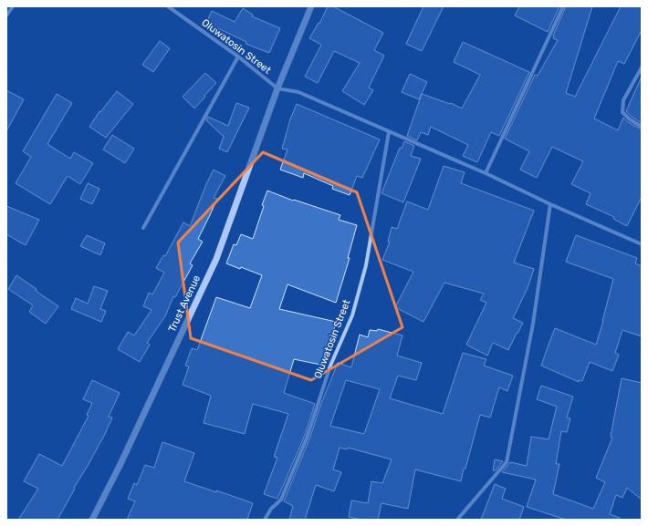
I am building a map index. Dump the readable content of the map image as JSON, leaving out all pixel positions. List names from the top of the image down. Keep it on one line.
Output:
{"streets":{"street":["Oluwatosin Street","Trust Avenue"]},"crossings":[["Oluwatosin Street","Trust Avenue"]]}
